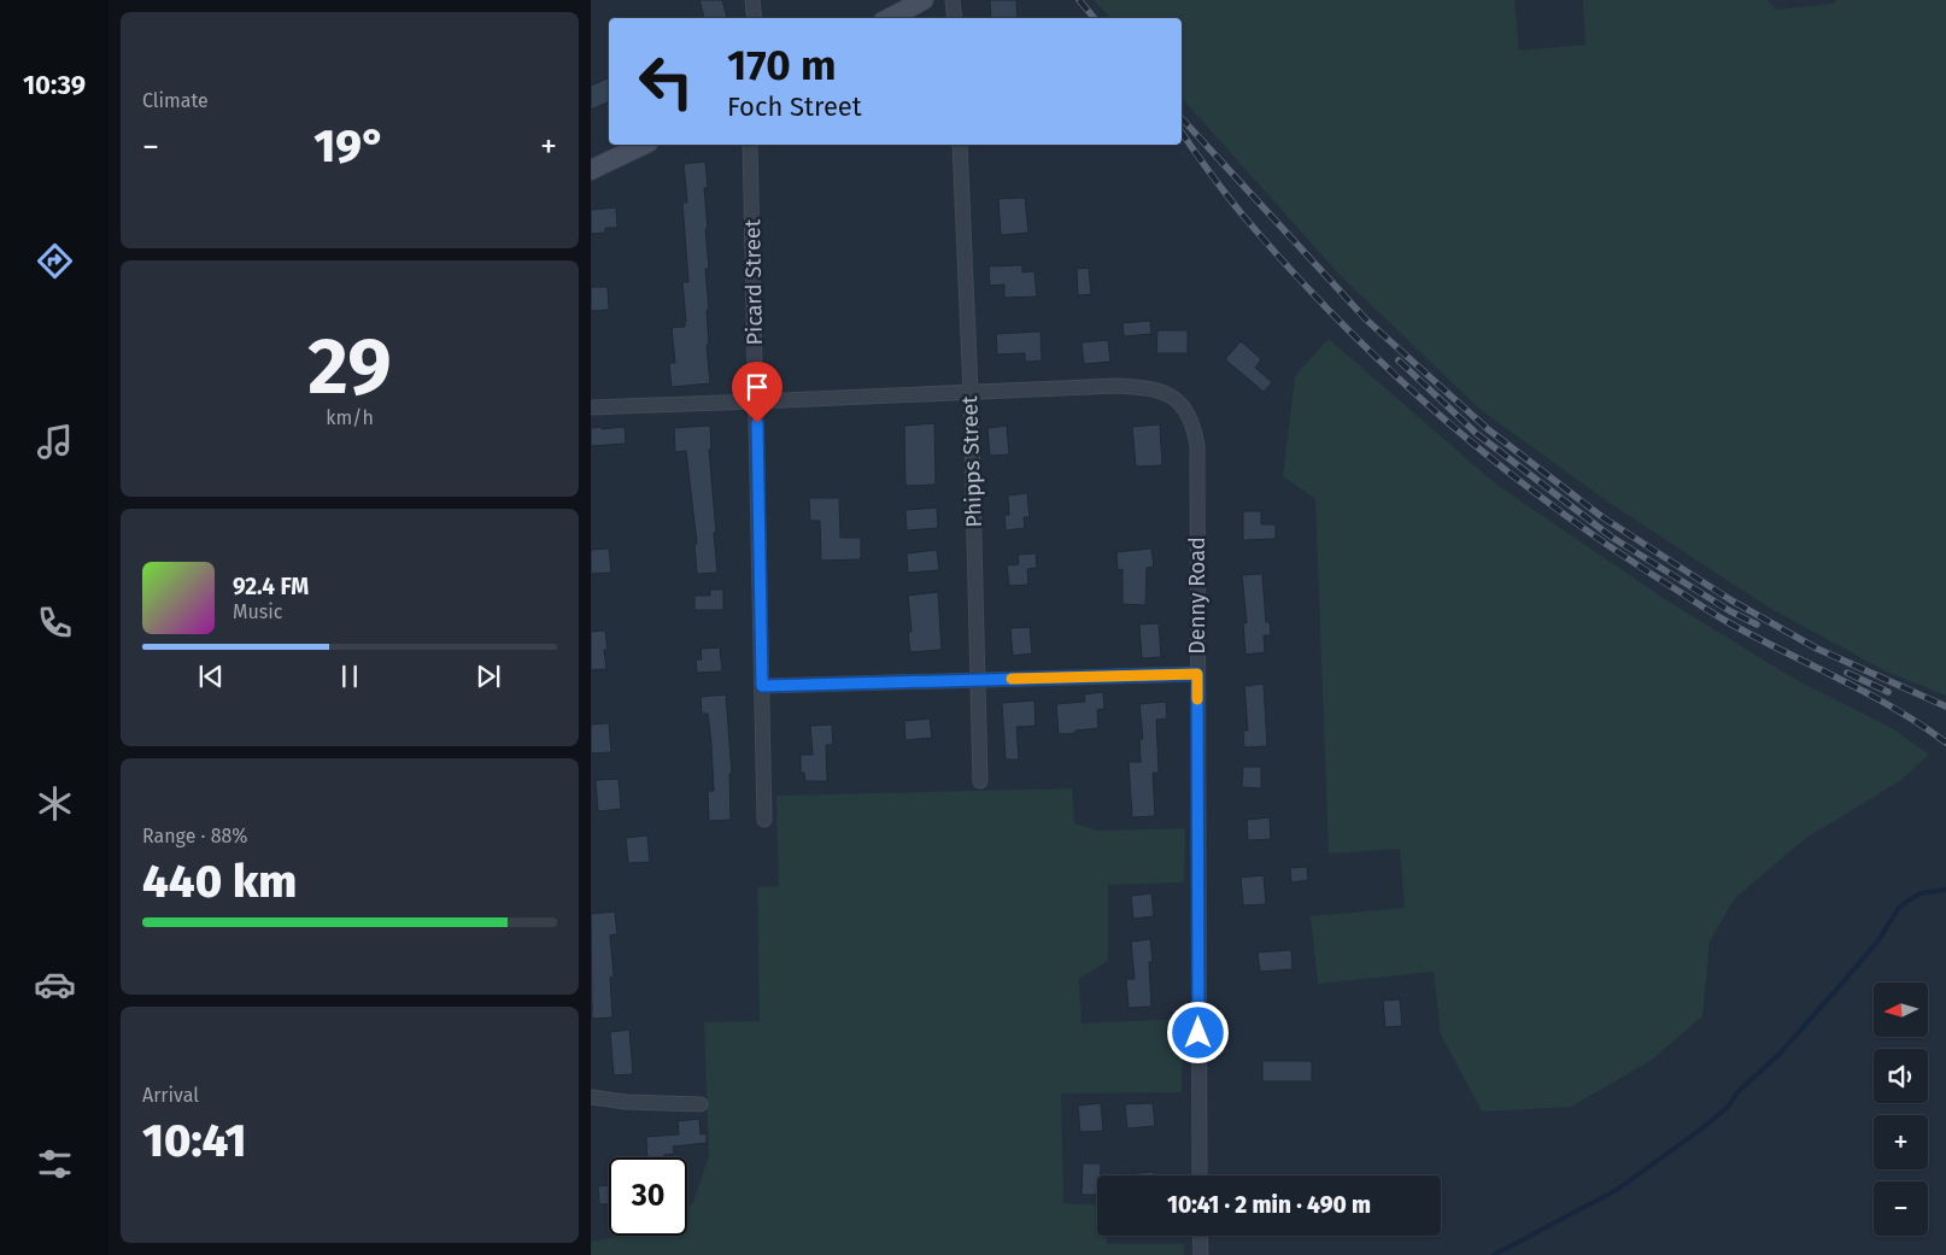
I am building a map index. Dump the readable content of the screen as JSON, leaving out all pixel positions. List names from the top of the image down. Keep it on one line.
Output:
{"streets":{"street":["Picard Street","Phipps Street","Denny Road"]},"crossings":[["Phipps Street","Denny Road"]],"north":"left","page":{"tabs":"10:39","tile":["Climate",["29","km/h"],["Range · 88%","440 km"],["Arrival","10:41"]],"turn":["170 m","Foch Street"],"heat":["−","19°","+"],"song":["92.4 FM","Music"],"map_buttons":["+","−"],"limit":"30","trip":"10:41 · 2 min · 490 m"}}
